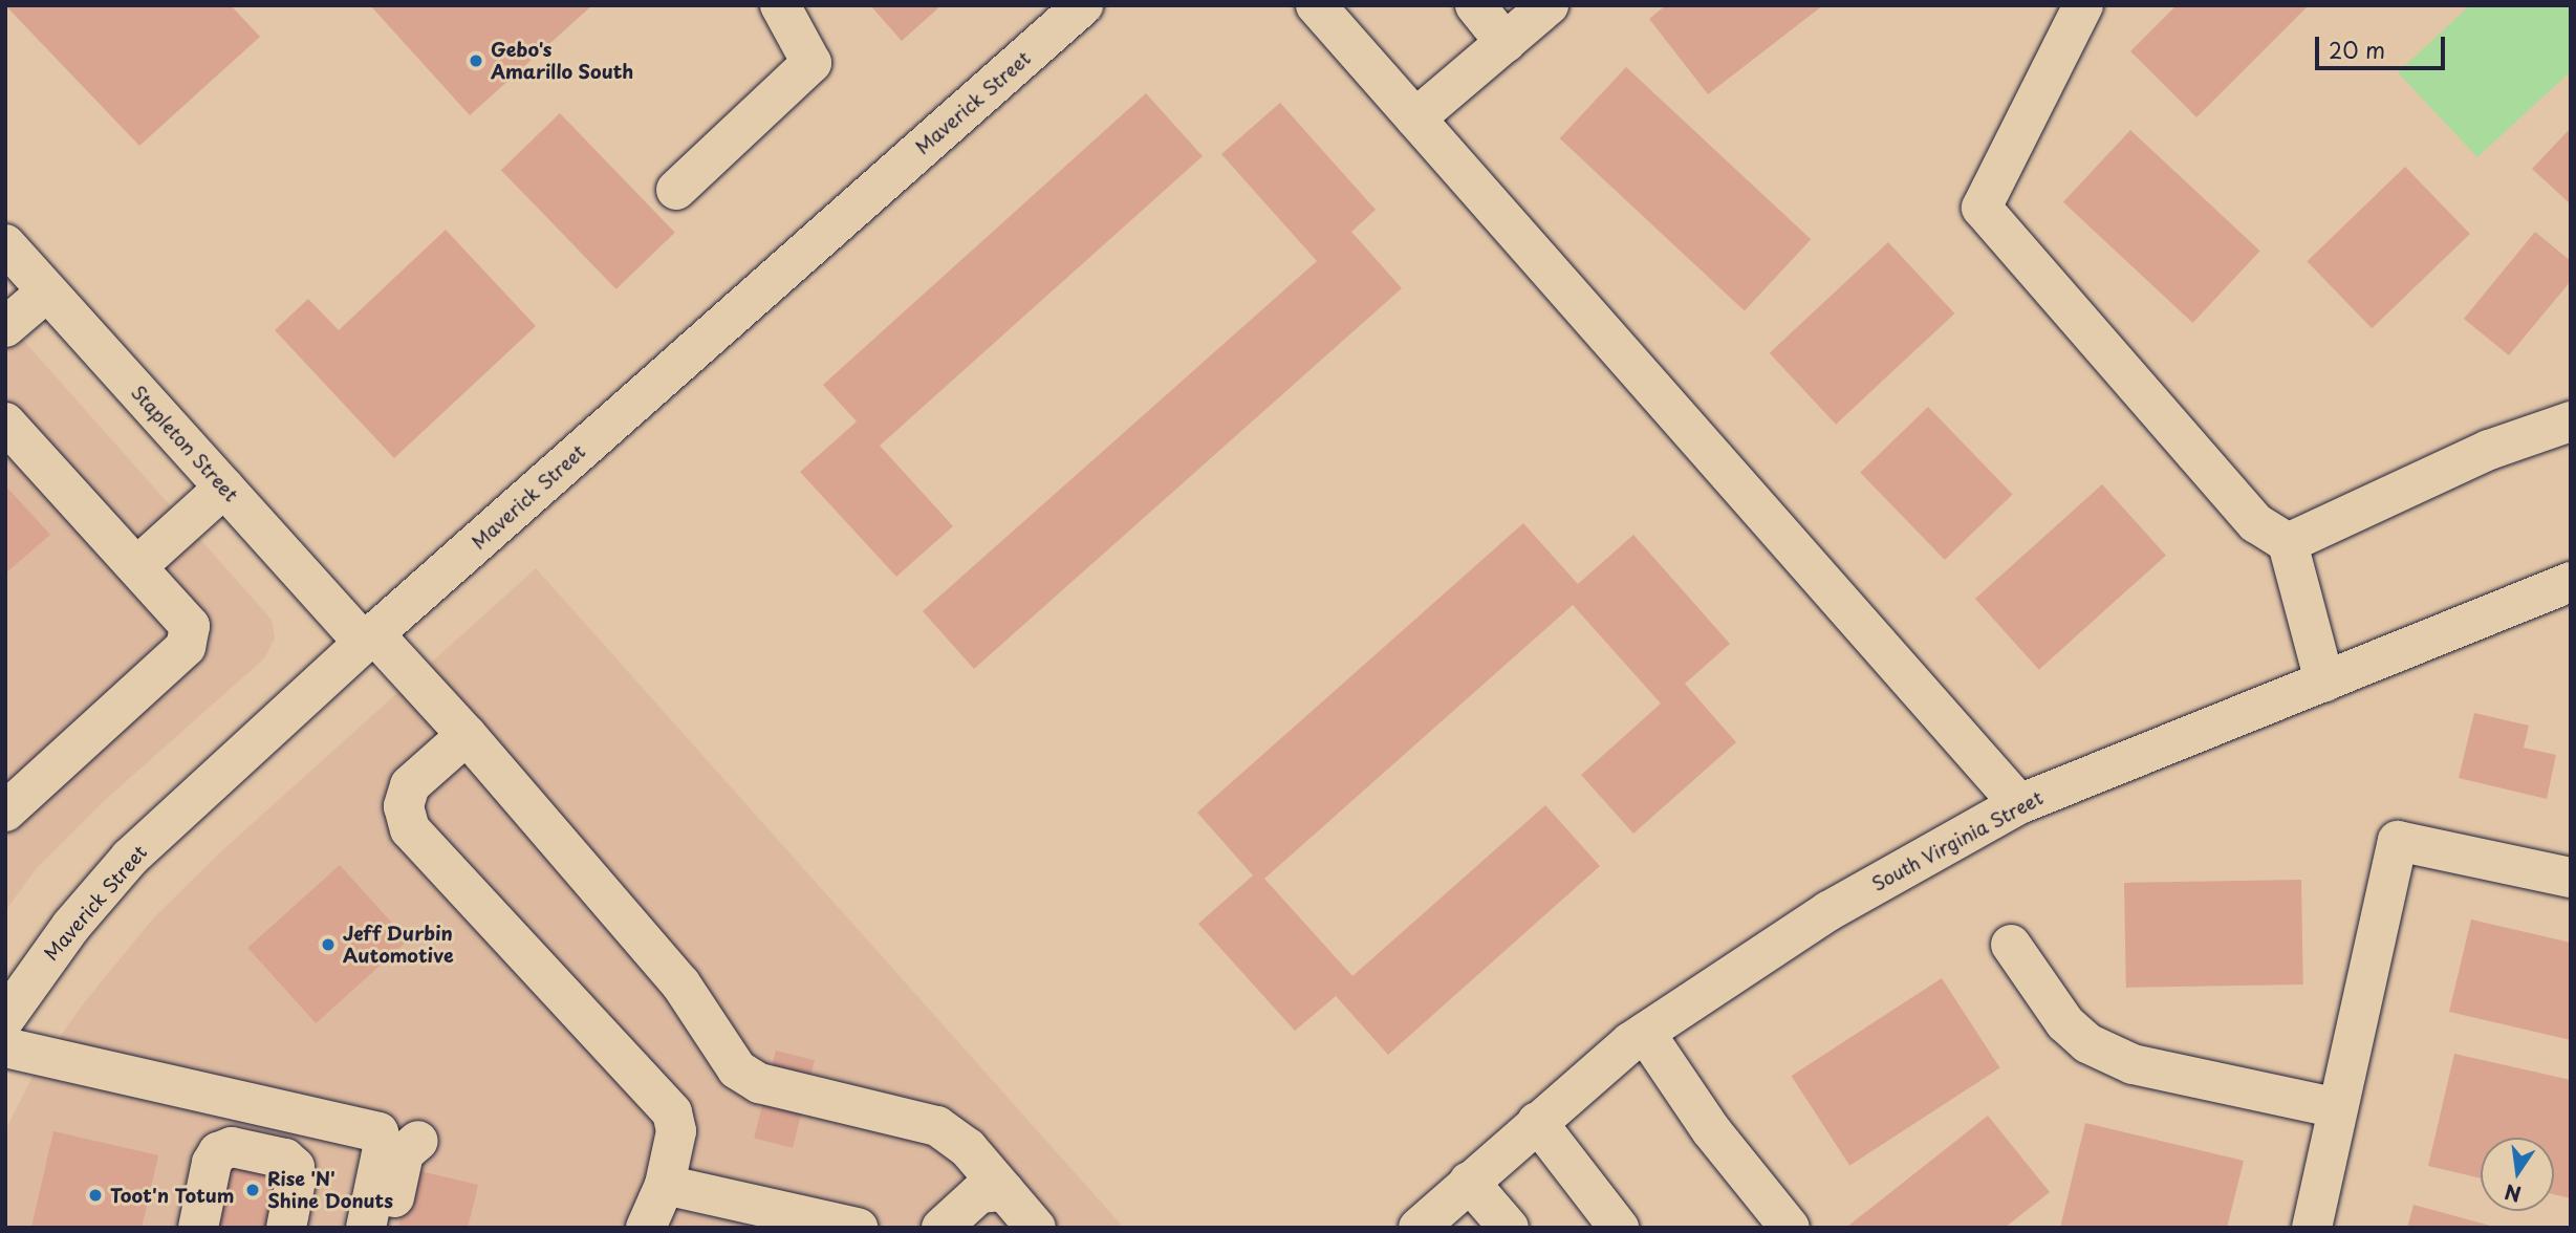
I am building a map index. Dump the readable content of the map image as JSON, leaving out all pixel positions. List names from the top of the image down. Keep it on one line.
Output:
{"streets":{"street":["Maverick Street","Stapleton Street","South Virginia Street"]},"crossings":[["Maverick Street","Stapleton Street"]],"places":["Gebo's Amarillo South","Jeff Durbin Automotive","Rise 'N' Shine Donuts","Toot'n Totum"],"scale_bar":"20 m","north":"bottom"}
